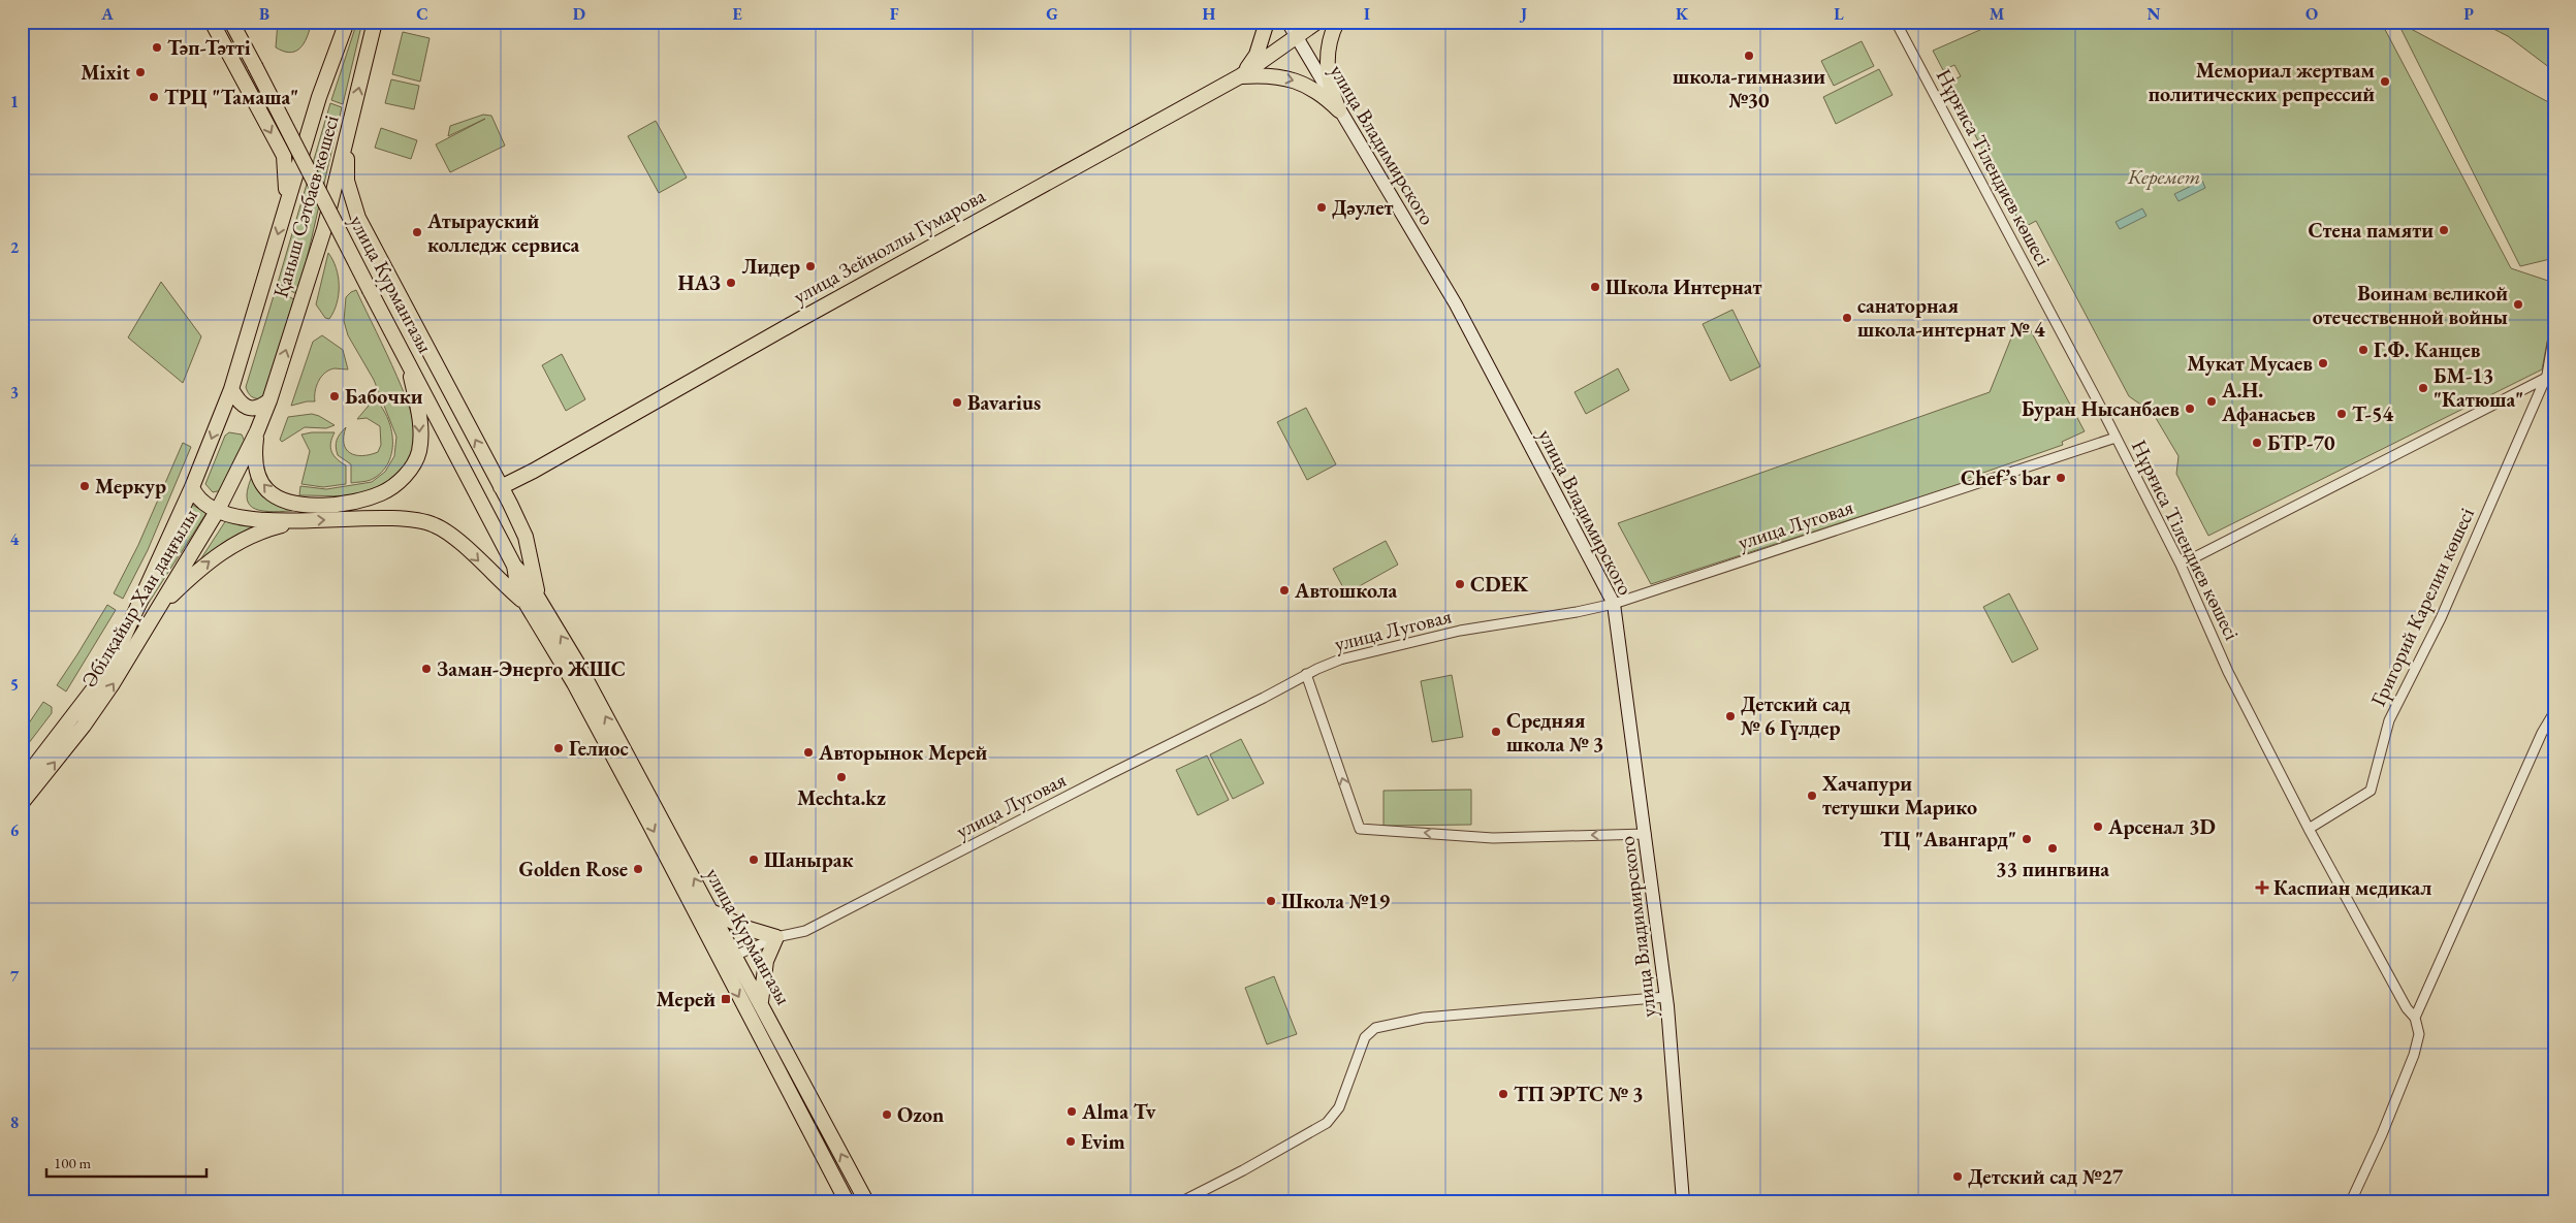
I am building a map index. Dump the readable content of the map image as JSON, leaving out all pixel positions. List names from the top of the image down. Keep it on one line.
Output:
{"streets":{"main road":["Қаныш Сәтбаев көшесі","улица Зейноллы Гумарова","улица Курмангазы","Әбілқайыр Хан даңғылы"],"street":["улица Владимирского","Нұрғиса Тілендиев көшесі","улица Луговая","Григорий Карелин көшесі"]},"crossings":[["улица Владимирского","улица Зейноллы Гумарова"],["улица Владимирского","улица Луговая"],["Нұрғиса Тілендиев көшесі","улица Луговая"],["Нұрғиса Тілендиев көшесі","Григорий Карелин көшесі"],["Қаныш Сәтбаев көшесі","улица Курмангазы"],["Қаныш Сәтбаев көшесі","Әбілқайыр Хан даңғылы"],["улица Курмангазы","улица Луговая"]],"parks":["Керемет"],"places":{"other":["Тәп-Тәтті","школа-гимназии №30","Mixit","Мемориал жертвам политических репрессий","ТРЦ \"Тамаша\"","Дәулет","Стена памяти","Атырауский колледж сервиса","Лидер","НАЗ","Школа Интернат","Воинам великой отечественной войны","санаторная школа-интернат № 4","Г.Ф. Канцев","Мукат Мусаев","БМ-13 \"Катюша\"","Бабочки","А.Н. Афанасьев","Bavarius","Буран Нысанбаев","Т-54","БТР-70","Chef’s bar","Меркур","CDEK","Автошкола","Заман-Энерго ЖШС","Детский сад № 6 Гүлдер","Средняя школа № 3","Гелиос","Авторынок Мерей","Mechta.kz","Хачапури тетушки Марико","Арсенал 3D","ТЦ \"Авангард\"","33 пингвина","Шанырак","Golden Rose","Школа №19","ТП ЭРТС № 3","Alma Tv","Ozon","Evim","Детский сад №27"],"health":["Каспиан медикал"],"transit":["Мерей"]},"scale_bar":"100 m","grid":{"columns":["A","B","C","D","E","F","G","H","I","J","K","L","M","N","O","P"],"rows":["1","2","3","4","5","6","7","8"]}}
